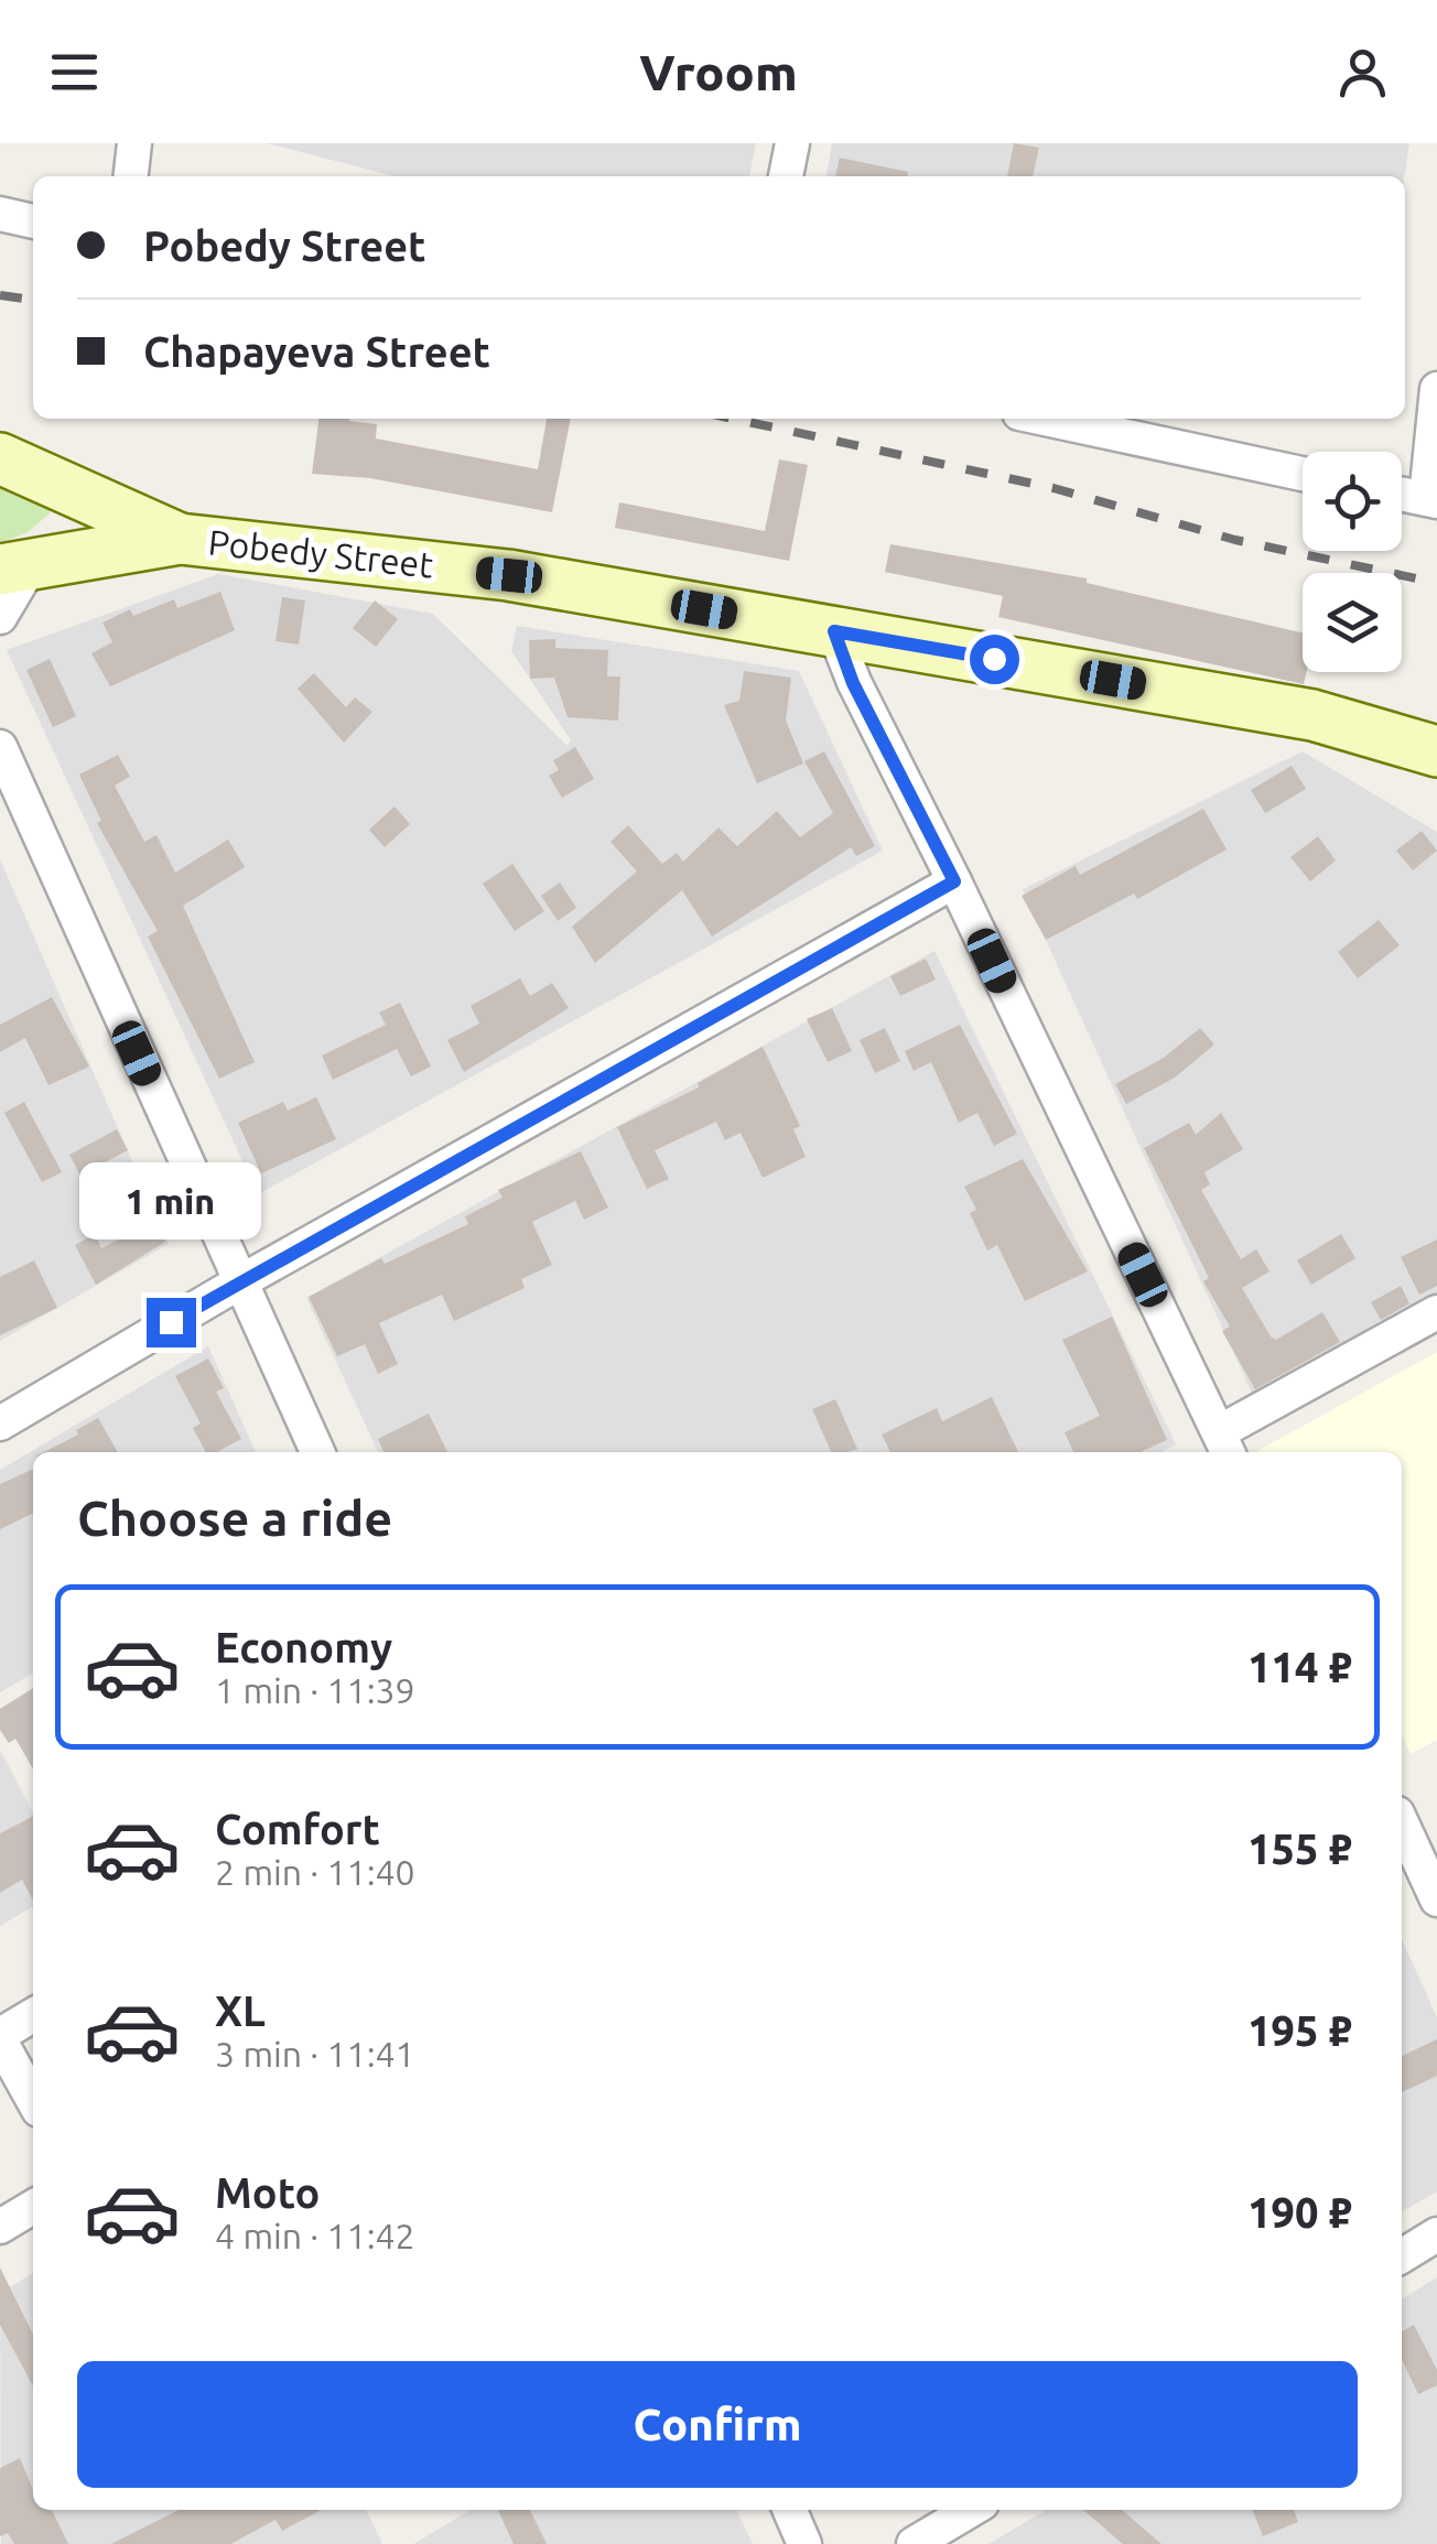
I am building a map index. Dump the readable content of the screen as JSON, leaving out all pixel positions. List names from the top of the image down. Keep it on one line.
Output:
{"streets":{"street":["Pobedy Street"]},"page":{"header":"Vroom","banner":["Pobedy Street","Chapayeva Street"],"bubble":"1 min","heading":"Choose a ride","list":[{"name":"Economy","note":"1 min · 11:39","value":"114 ₽"},{"name":"Comfort","note":"2 min · 11:40","value":"155 ₽"},{"name":"XL","note":"3 min · 11:41","value":"195 ₽"},{"name":"Moto","note":"4 min · 11:42","value":"190 ₽"}],"buttons":"Confirm"}}
